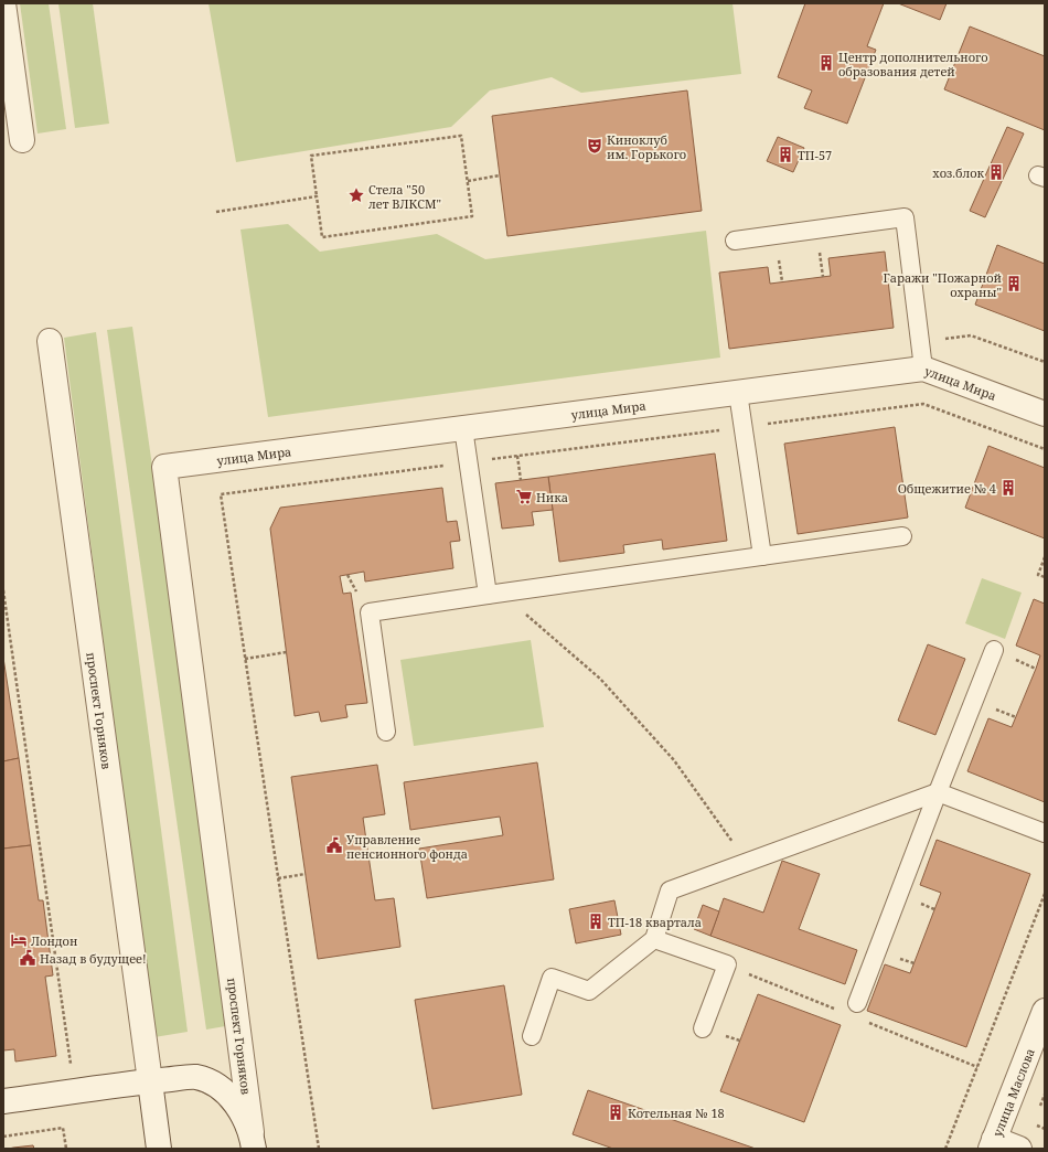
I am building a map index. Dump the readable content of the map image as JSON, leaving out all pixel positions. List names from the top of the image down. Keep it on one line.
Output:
{"streets":{"street":["улица Мира","проспект Горняков","улица Маслова"]},"crossings":[["улица Мира","проспект Горняков"]],"places":{"building":["Центр дополнительного образования детей","ТП-57","хоз.блок","Гаражи \"Пожарной охраны\"","Общежитие № 4","ТП-18 квартала","Котельная № 18"],"theatre":["Киноклуб им. Горького"],"place":["Стела \"50 лет ВЛКСМ\""],"supermarket":["Ника"],"public building":["Управление пенсионного фонда","Назад в будущее!"],"hotel":["Лондон"]}}
